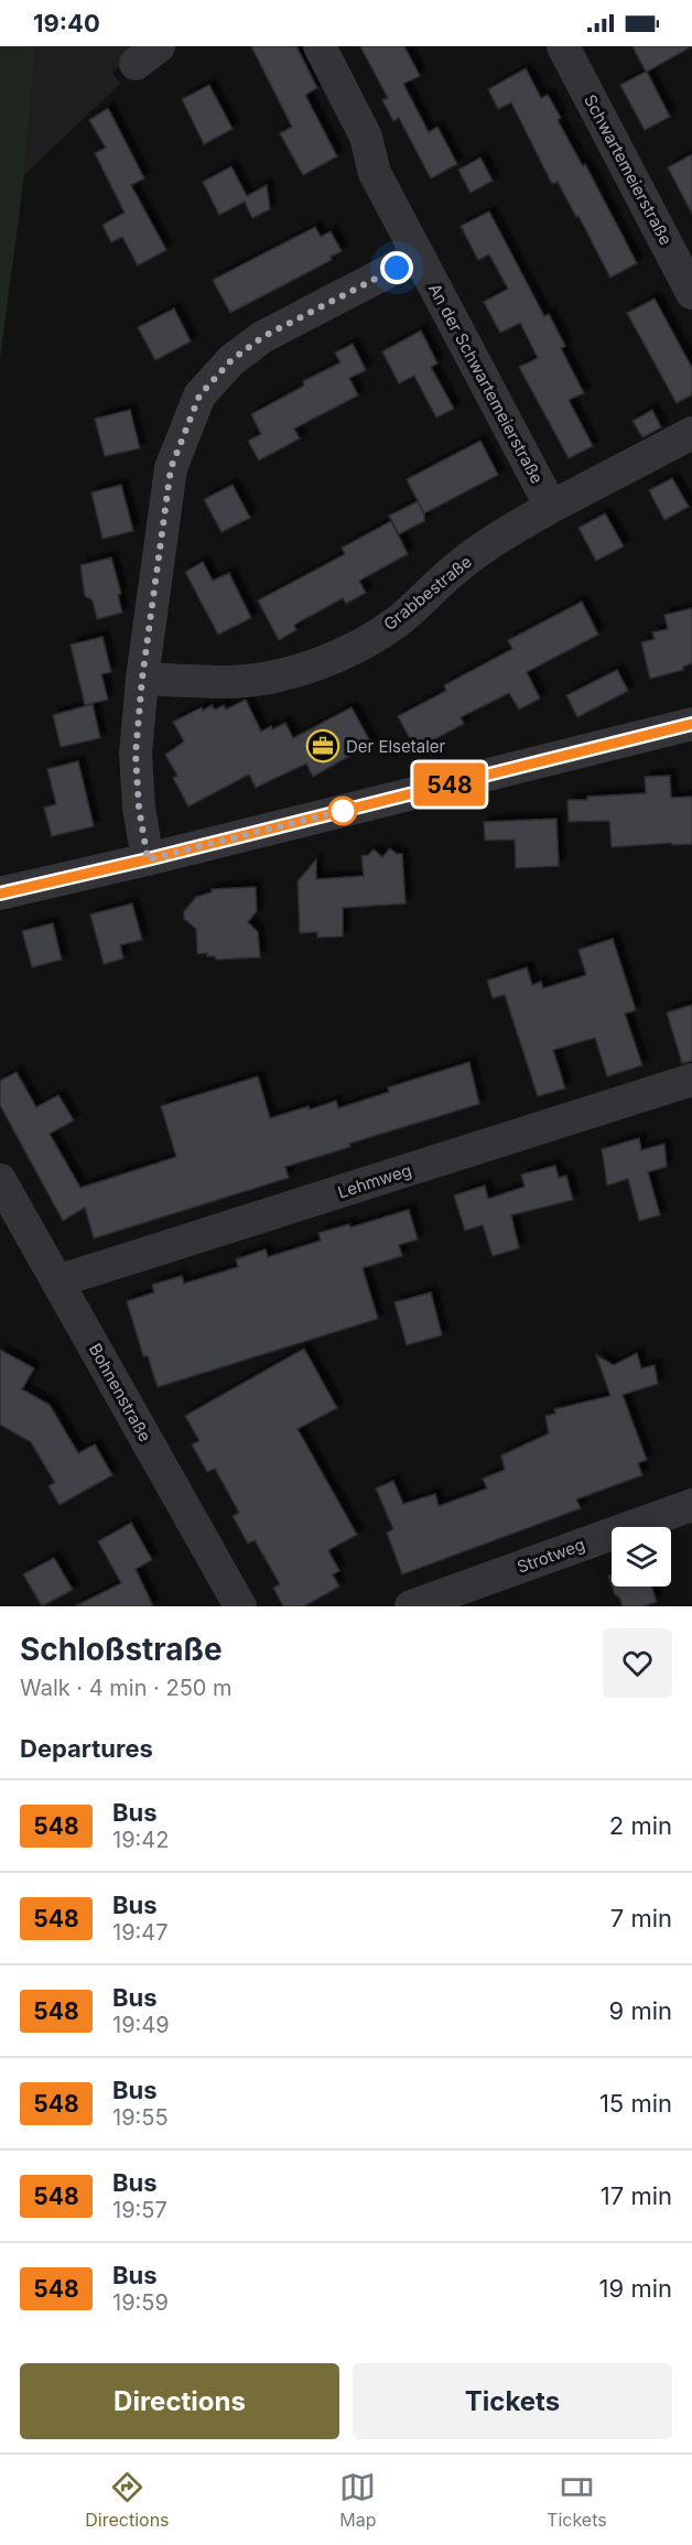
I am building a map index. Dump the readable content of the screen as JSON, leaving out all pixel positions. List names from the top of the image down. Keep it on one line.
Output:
{"streets":{"street":["Schwartemeierstraße","An der Schwartemeierstraße","Grabbestraße","Lehmweg","Bohnenstraße","Strotweg"]},"crossings":[["An der Schwartemeierstraße","Grabbestraße"],["Lehmweg","Bohnenstraße"]],"places":{"office":["Der Elsetaler"]},"lines":["bus line 548"],"page":{"status":"19:40","on_map":"548","heading":[["Schloßstraße","Walk · 4 min · 250 m"],"Departures"],"list":[{"mark":"548","name":"Bus","note":"19:42","value":"2 min"},{"mark":"548","name":"Bus","note":"19:47","value":"7 min"},{"mark":"548","name":"Bus","note":"19:49","value":"9 min"},{"mark":"548","name":"Bus","note":"19:55","value":"15 min"},{"mark":"548","name":"Bus","note":"19:57","value":"17 min"},{"mark":"548","name":"Bus","note":"19:59","value":"19 min"}],"buttons":["Directions","Tickets"],"tabs":["Directions","Map","Tickets"]}}
